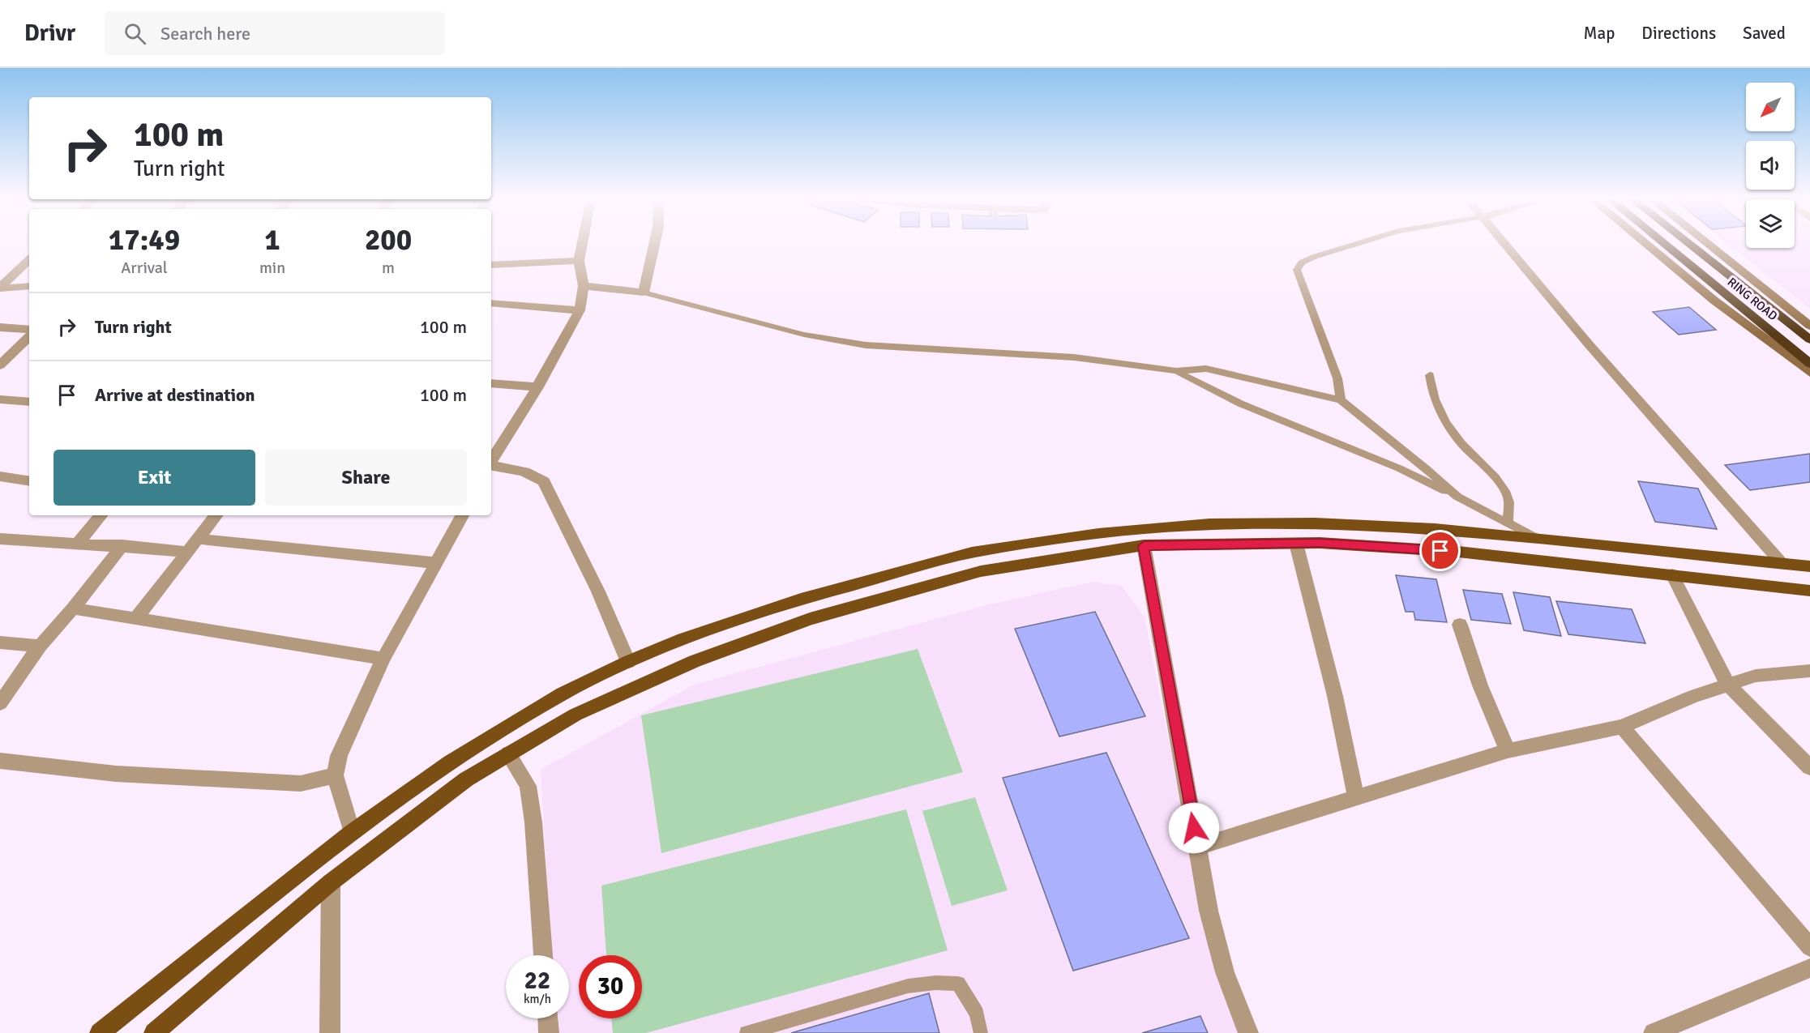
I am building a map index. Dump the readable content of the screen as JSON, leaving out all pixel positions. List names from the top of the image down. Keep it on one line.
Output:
{"streets":{"highway":["RING ROAD"]},"north":"bottom left","page":{"header":"Drivr","search":"Search here","nav":["Map","Directions","Saved"],"turn":["100 m","Turn right"],"eta":["17:49","Arrival","1","min","200","m"],"list":[{"name":"Turn right","value":"100 m"},{"name":"Arrive at destination","value":"100 m"}],"buttons":["Exit","Share"],"speed":"22 km/h","limit":"30"}}
